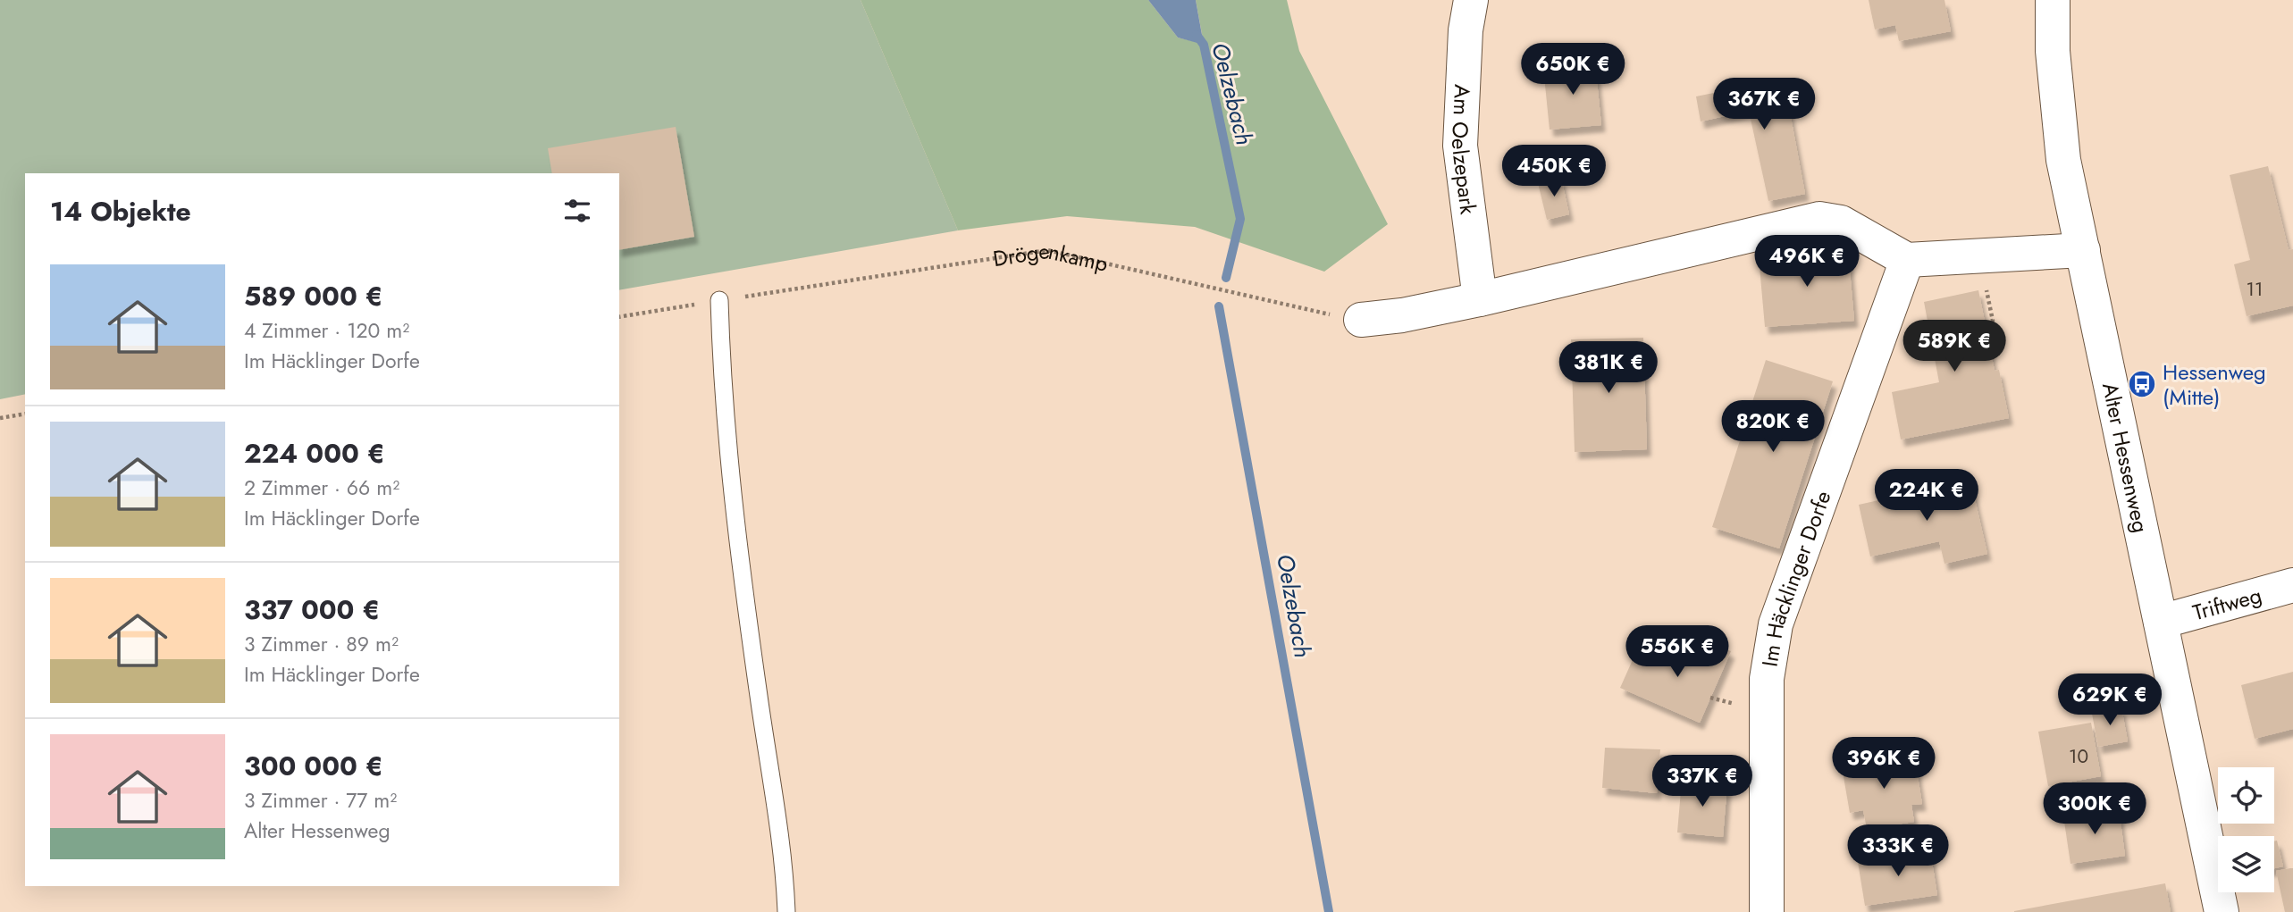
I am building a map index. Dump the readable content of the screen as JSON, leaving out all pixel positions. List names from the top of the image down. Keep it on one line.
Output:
{"streets":{"street":["Am Oelzepark","Alter Hessenweg","Im Häcklinger Dorfe","Triftweg"],"path":["Drögenkamp"]},"crossings":[["Alter Hessenweg","Triftweg"]],"water":["Oelzebach"],"places":{"bus stop":["Hessenweg (Mitte)"]},"house_numbers":["11","10"],"page":{"price":["650K €","367K €","450K €","496K €","589K €","381K €","820K €","224K €","556K €","629K €","396K €","337K €","300K €","333K €"],"heading":"14 Objekte","list":[{"name":"589 000 €","note":"4 Zimmer · 120 m² · Im Häcklinger Dorfe"},{"name":"224 000 €","note":"2 Zimmer · 66 m² · Im Häcklinger Dorfe"},{"name":"337 000 €","note":"3 Zimmer · 89 m² · Im Häcklinger Dorfe"},{"name":"300 000 €","note":"3 Zimmer · 77 m² · Alter Hessenweg"}]}}
